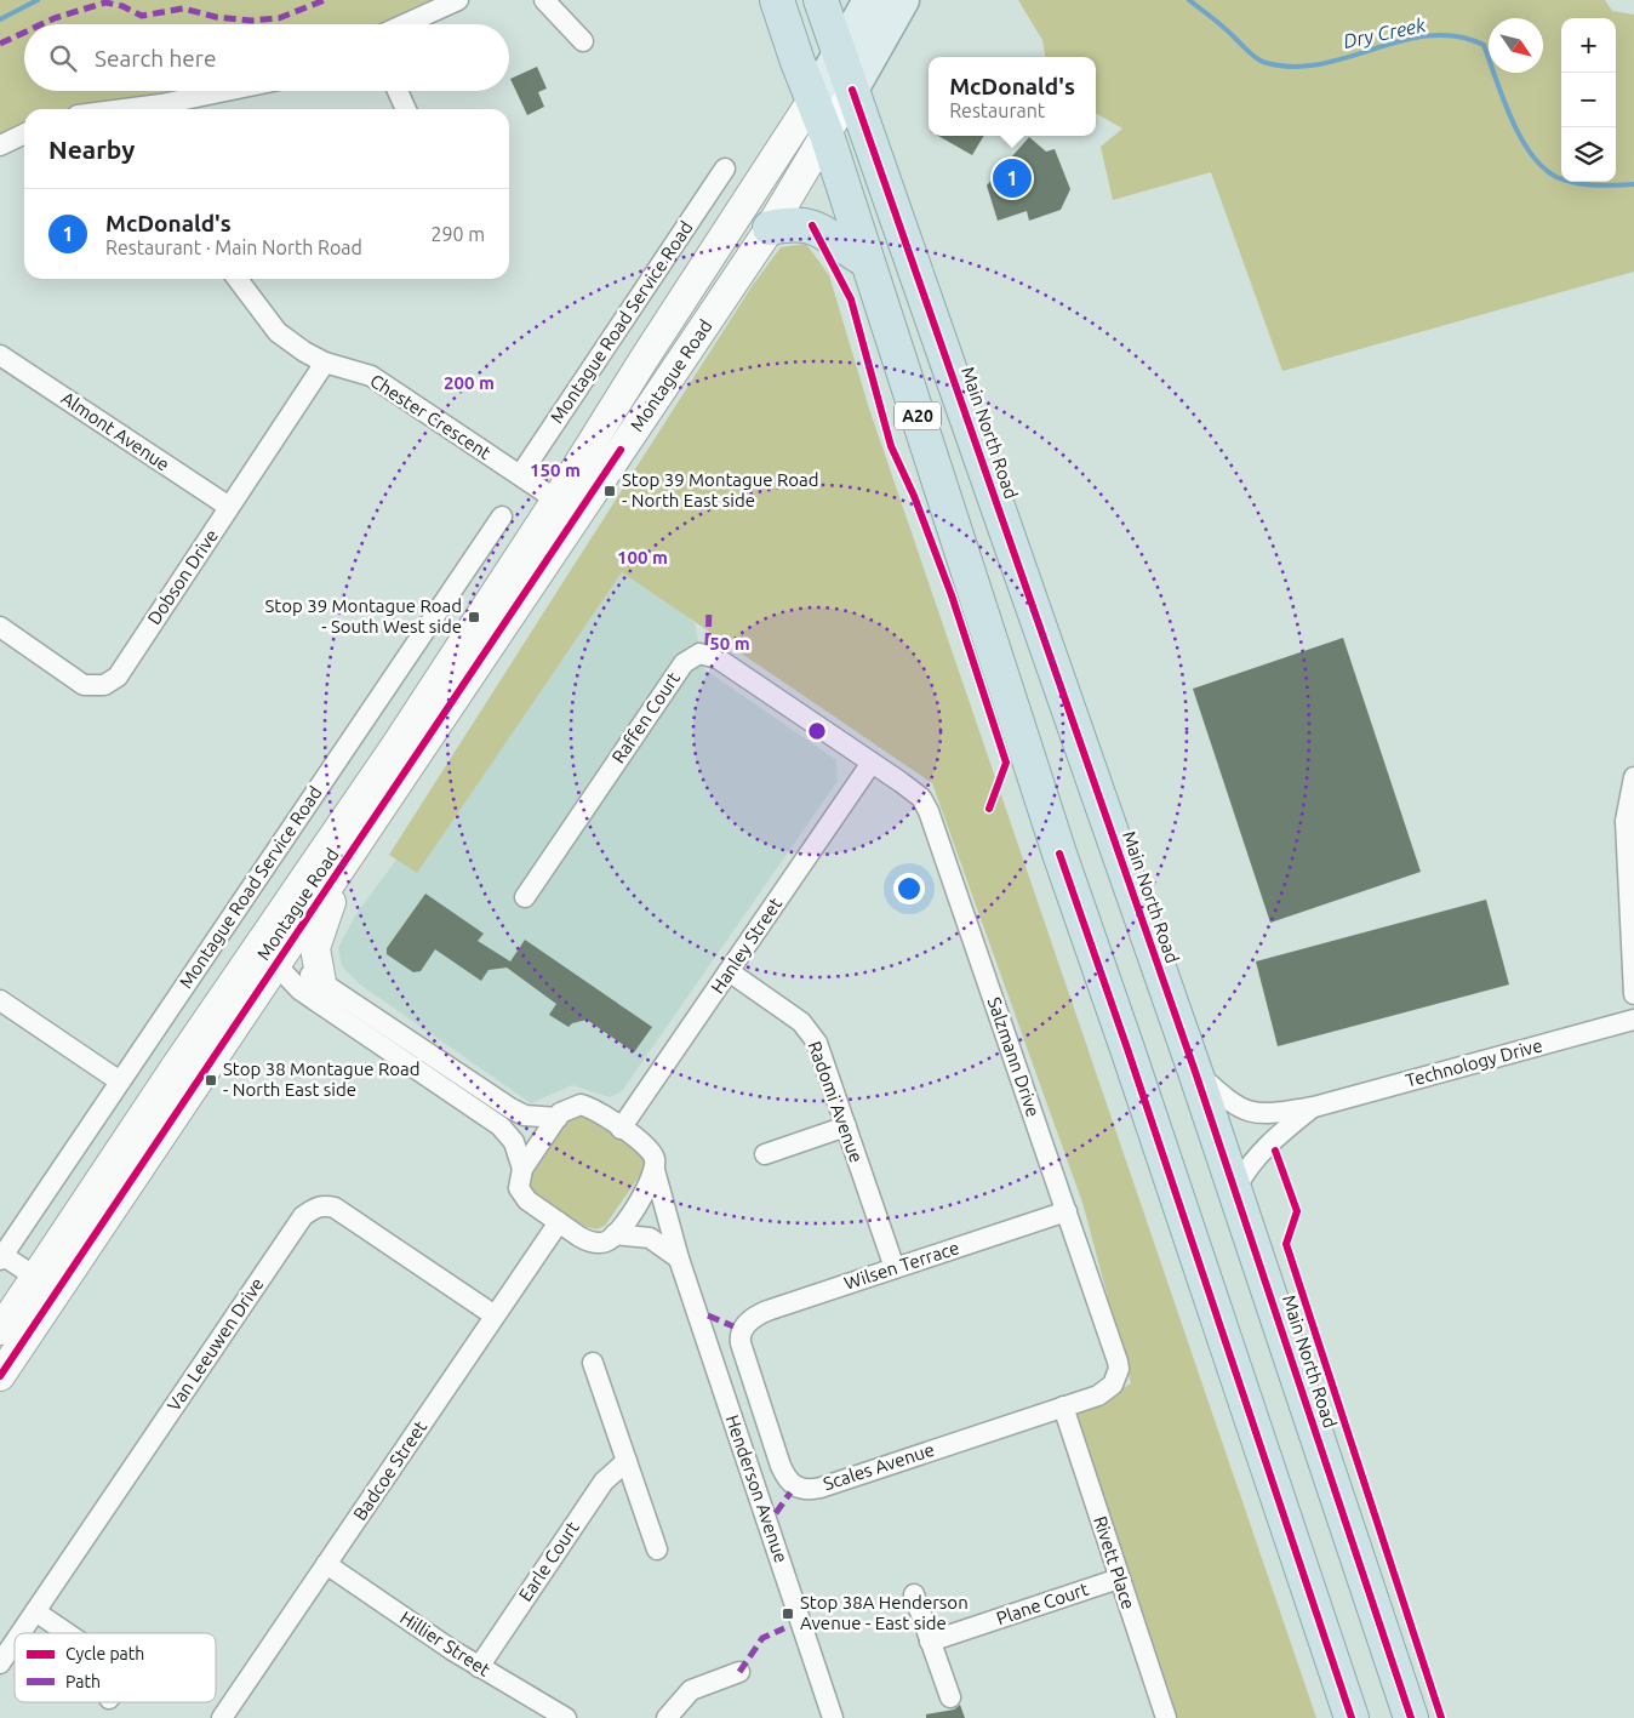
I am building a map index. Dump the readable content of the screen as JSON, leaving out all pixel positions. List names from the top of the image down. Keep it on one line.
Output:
{"streets":{"highway":["A20","Main North Road"],"main road":["Montague Road"],"street":["Montague Road Service Road","Chester Crescent","Almont Avenue","Dobson Drive","Raffen Court","Hanley Street","Salzmann Drive","Technology Drive","Radomi Avenue","Wilsen Terrace","Van Leeuwen Drive","Scales Avenue","Badcoe Street","Henderson Avenue","Earle Court","Rivett Place","Plane Court","Hillier Street"]},"crossings":[["Montague Road Service Road","Chester Crescent"],["Montague Road","A20"],["Montague Road","Chester Crescent"],["Montague Road","Main North Road"],["Chester Crescent","Dobson Drive"],["Almont Avenue","Dobson Drive"],["Main North Road","Technology Drive"],["Raffen Court","Hanley Street"],["Raffen Court","Salzmann Drive"],["Hanley Street","Salzmann Drive"],["Hanley Street","Radomi Avenue"],["Hanley Street","Badcoe Street"],["Hanley Street","Henderson Avenue"],["Salzmann Drive","Wilsen Terrace"],["Salzmann Drive","Scales Avenue"],["Radomi Avenue","Wilsen Terrace"],["Wilsen Terrace","Scales Avenue"],["Van Leeuwen Drive","Badcoe Street"],["Scales Avenue","Rivett Place"],["Badcoe Street","Henderson Avenue"],["Badcoe Street","Hillier Street"],["Earle Court","Hillier Street"],["Rivett Place","Plane Court"]],"water":["Dry Creek"],"places":{"transit":["Stop 39 Montague Road - North East side","Stop 39 Montague Road - South West side","Stop 38 Montague Road - North East side","Stop 38A Henderson Avenue - East side"]},"legend":["Cycle path","Path"],"north":"bottom right","page":{"map_buttons":["+","−"],"search":"Search here","popup":["McDonald's","Restaurant"],"heading":"Nearby","pins":"1","list":[{"mark":"1","name":"McDonald's","note":"Restaurant · Main North Road","value":"290 m"}]},"rings":["200 m","150 m","100 m","50 m"]}
